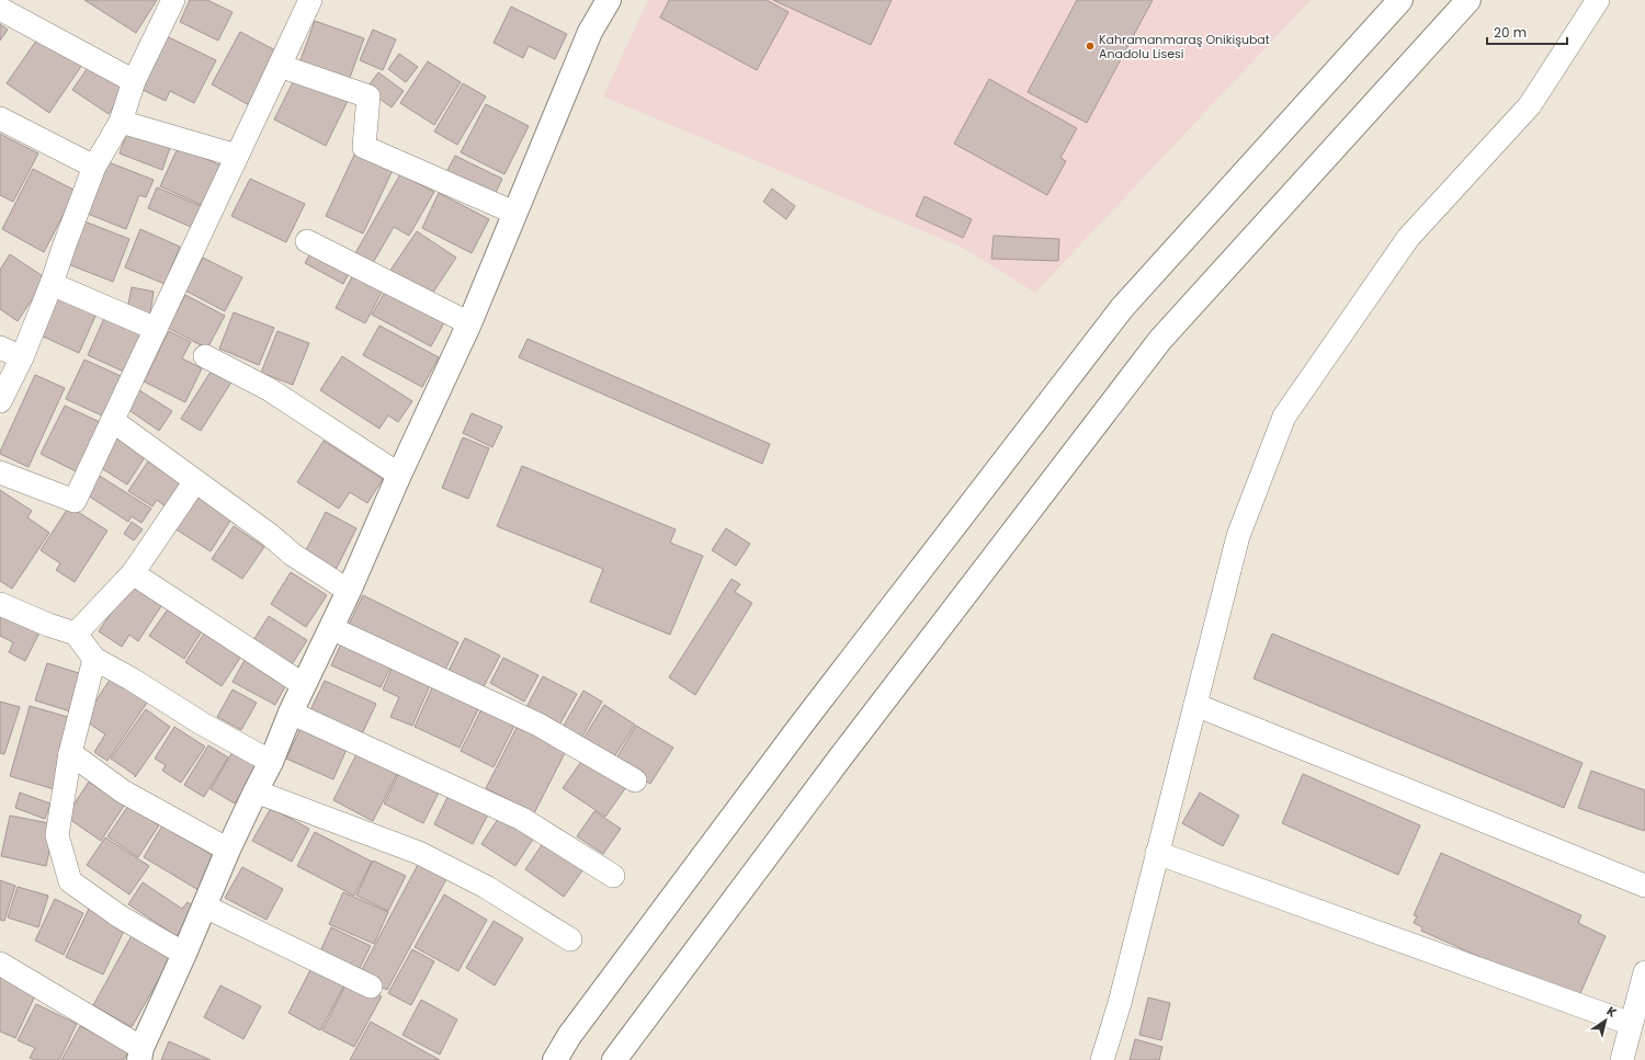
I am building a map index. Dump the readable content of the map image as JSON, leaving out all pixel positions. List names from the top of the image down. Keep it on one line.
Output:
{"places":["Kahramanmaraş Onikişubat Anadolu Lisesi"],"scale_bar":"20 m","north":"top right"}
